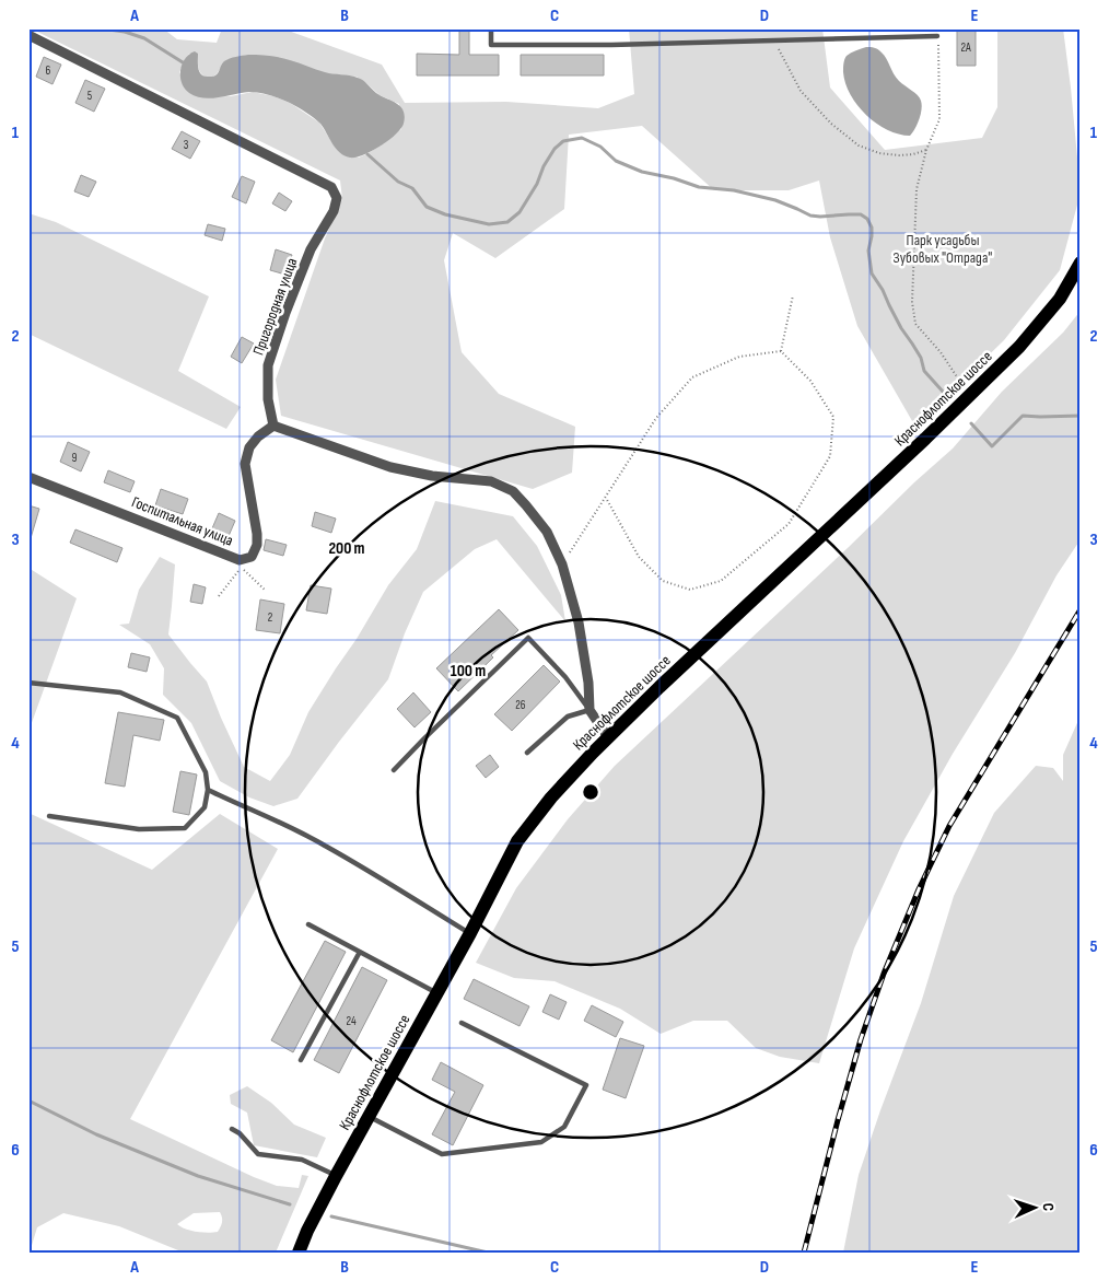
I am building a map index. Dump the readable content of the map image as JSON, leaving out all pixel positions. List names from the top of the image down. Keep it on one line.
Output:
{"streets":{"main road":["Краснофлотское шоссе"],"street":["Пригородная улица","Госпитальная улица"]},"crossings":[["Пригородная улица","Госпитальная улица"]],"parks":["Парк усадьбы Зубовых \"Отрада\""],"house_numbers":["2А","6","5","3","9","2","26","24"],"north":"right","grid":{"columns":["A","B","C","D","E"],"rows":["1","2","3","4","5","6"]},"rings":["200 m","100 m"]}
